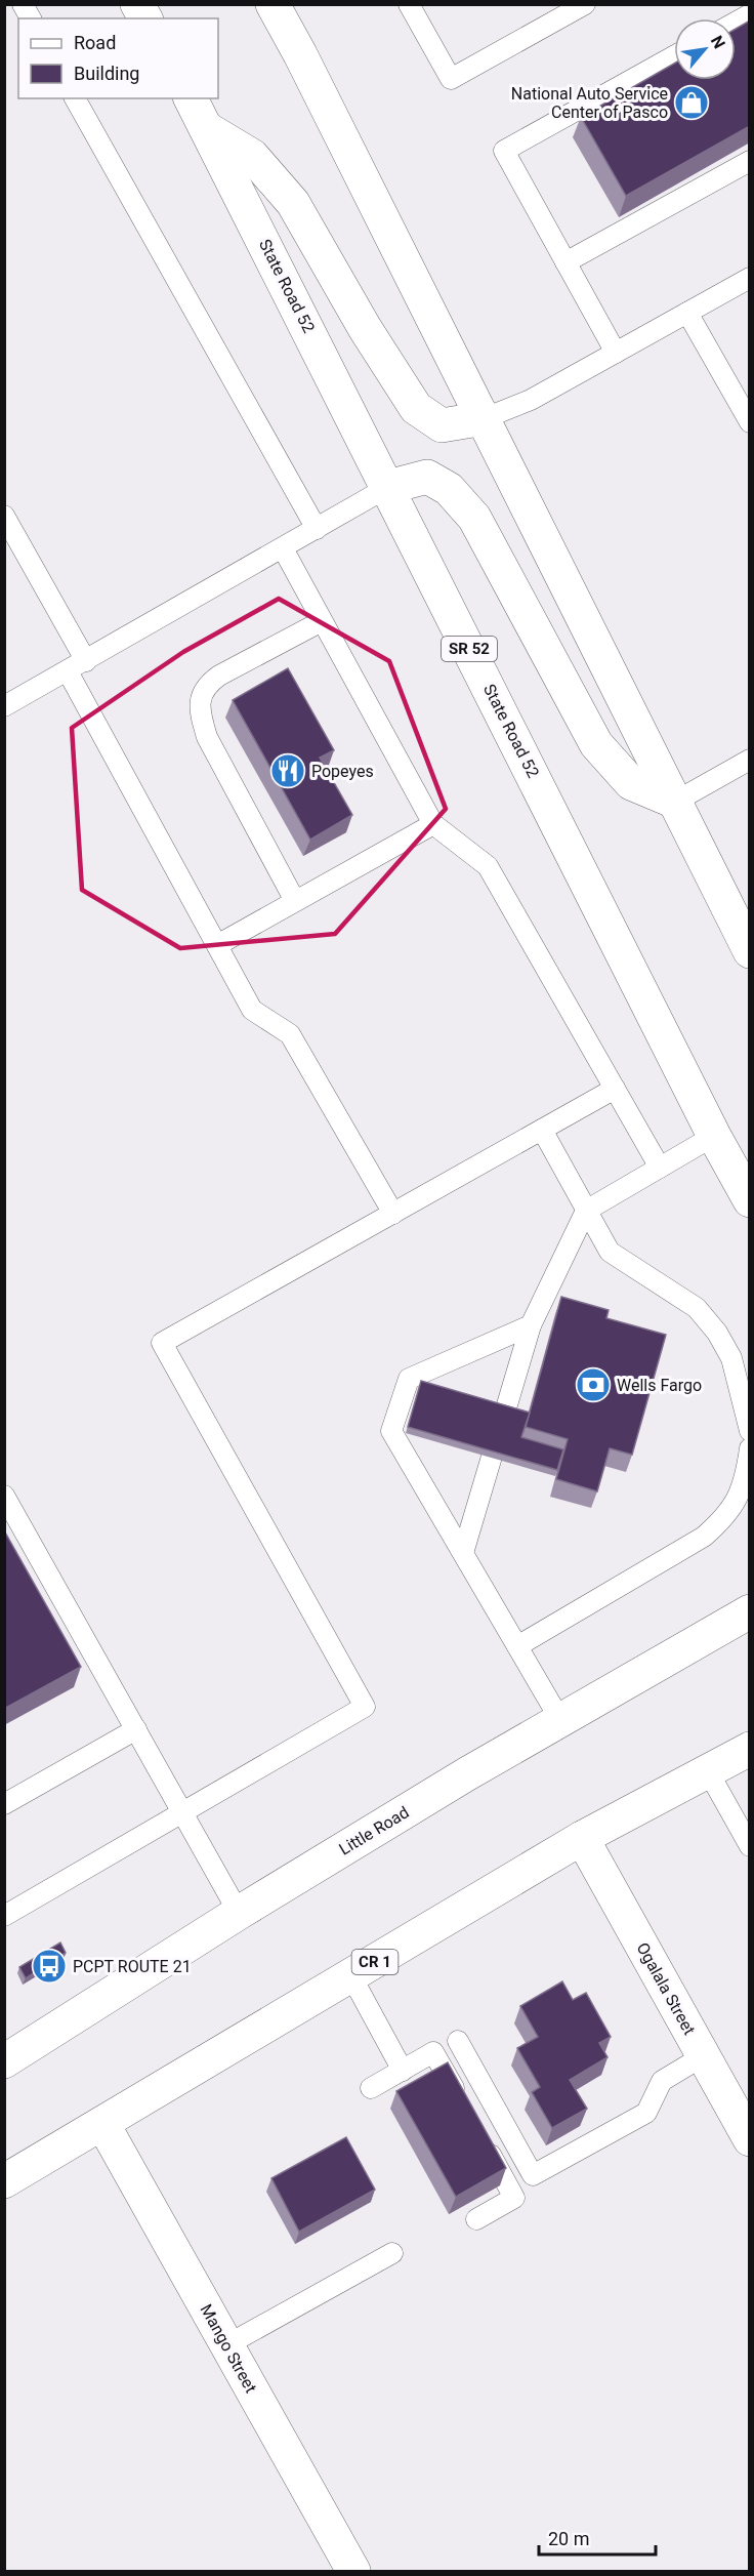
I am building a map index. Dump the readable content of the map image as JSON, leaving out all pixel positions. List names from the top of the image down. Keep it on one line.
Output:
{"streets":{"main road":["State Road 52","SR 52","Little Road","CR 1","Ogalala Street","Mango Street"]},"crossings":[["CR 1","Ogalala Street"],["CR 1","Mango Street"]],"places":{"shop":["National Auto Service Center of Pasco"],"restaurant":["Popeyes"],"bank":["Wells Fargo"],"bus stop":["PCPT ROUTE 21"]},"legend":["Road","Building"],"scale_bar":"20 m","north":"top right"}
